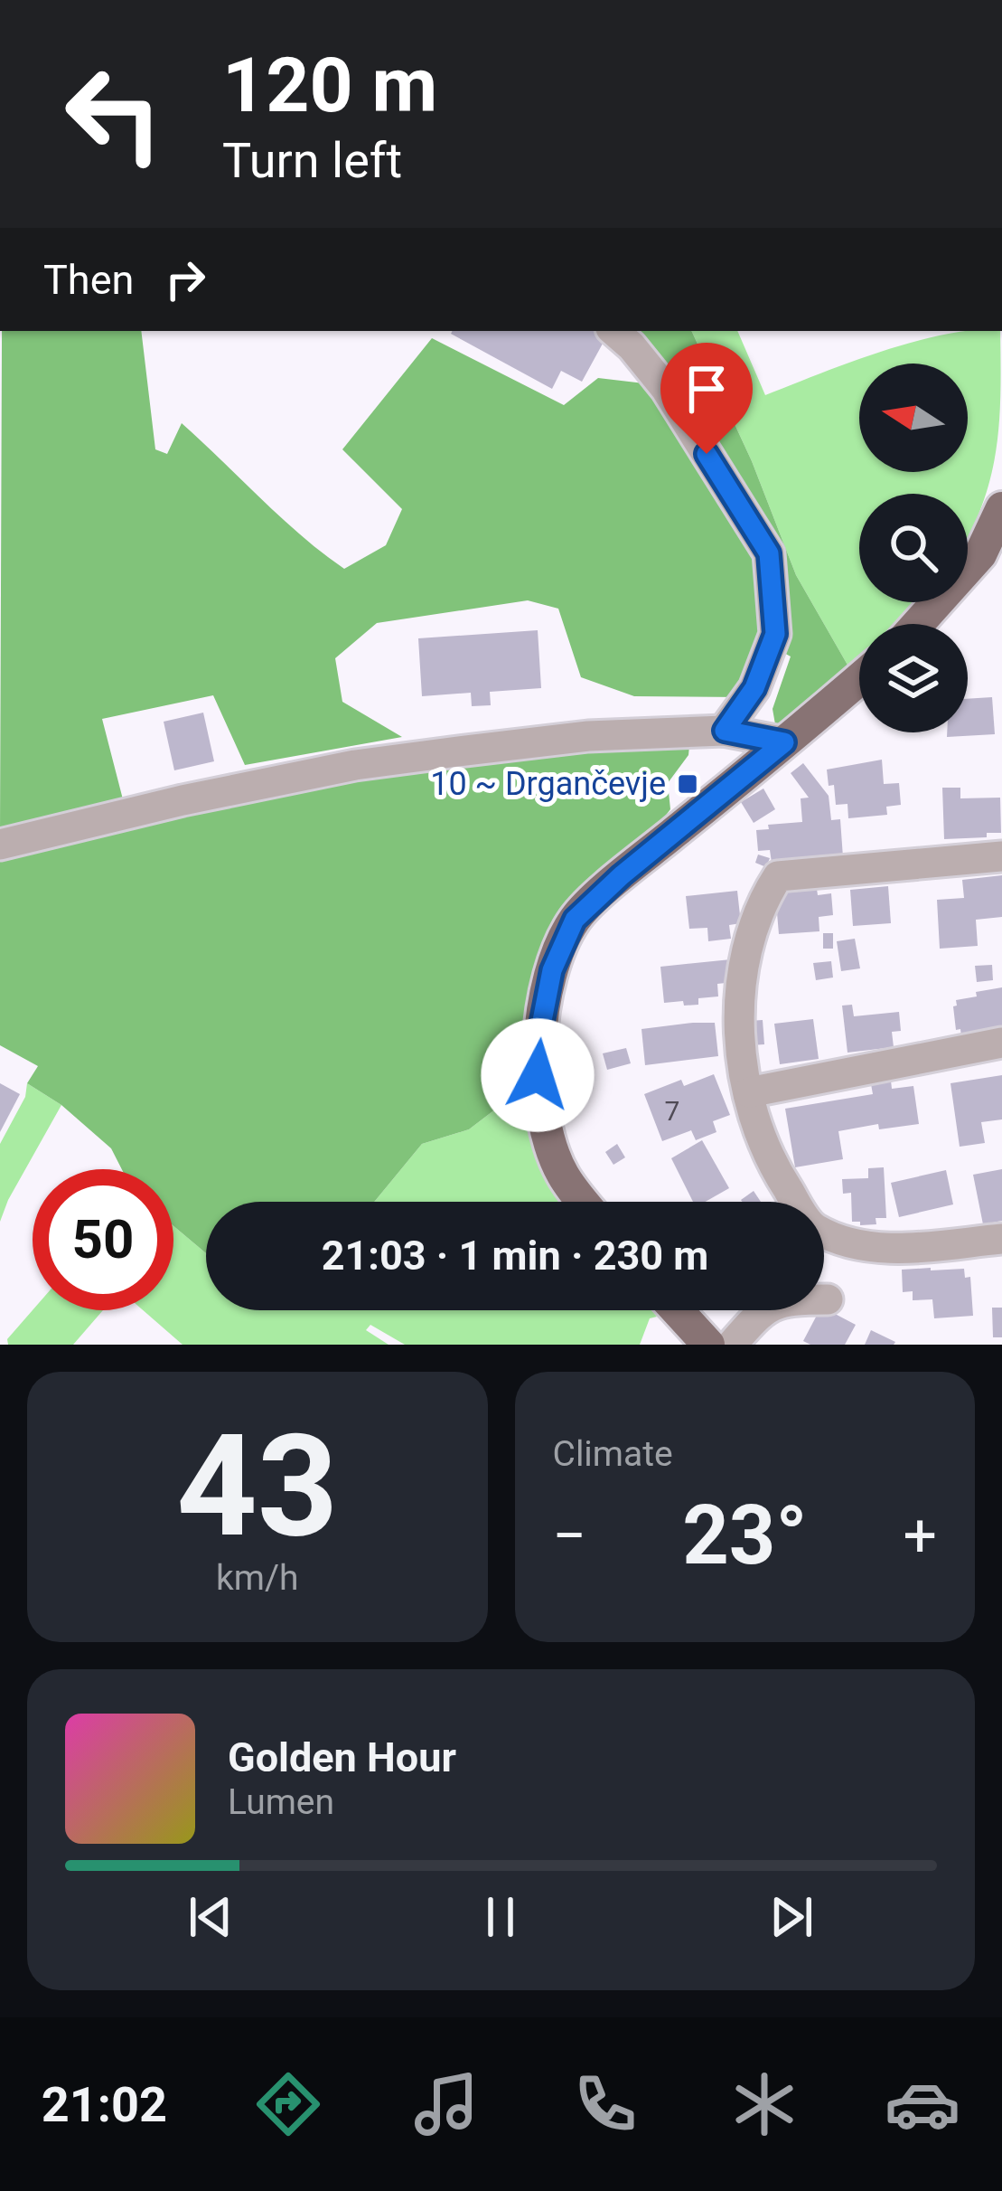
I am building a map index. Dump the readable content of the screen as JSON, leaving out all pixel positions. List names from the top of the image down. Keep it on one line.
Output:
{"places":{"transit":["10 ~ Drgančevje"]},"house_numbers":["7"],"north":"left","page":{"turn":["120 m","Turn left"],"then":"Then","limit":"50","trip":"21:03 · 1 min · 230 m","tile":[["43","km/h"],"Climate"],"heat":["−","23°","+"],"song":["Golden Hour","Lumen"],"tabs":"21:02"}}
